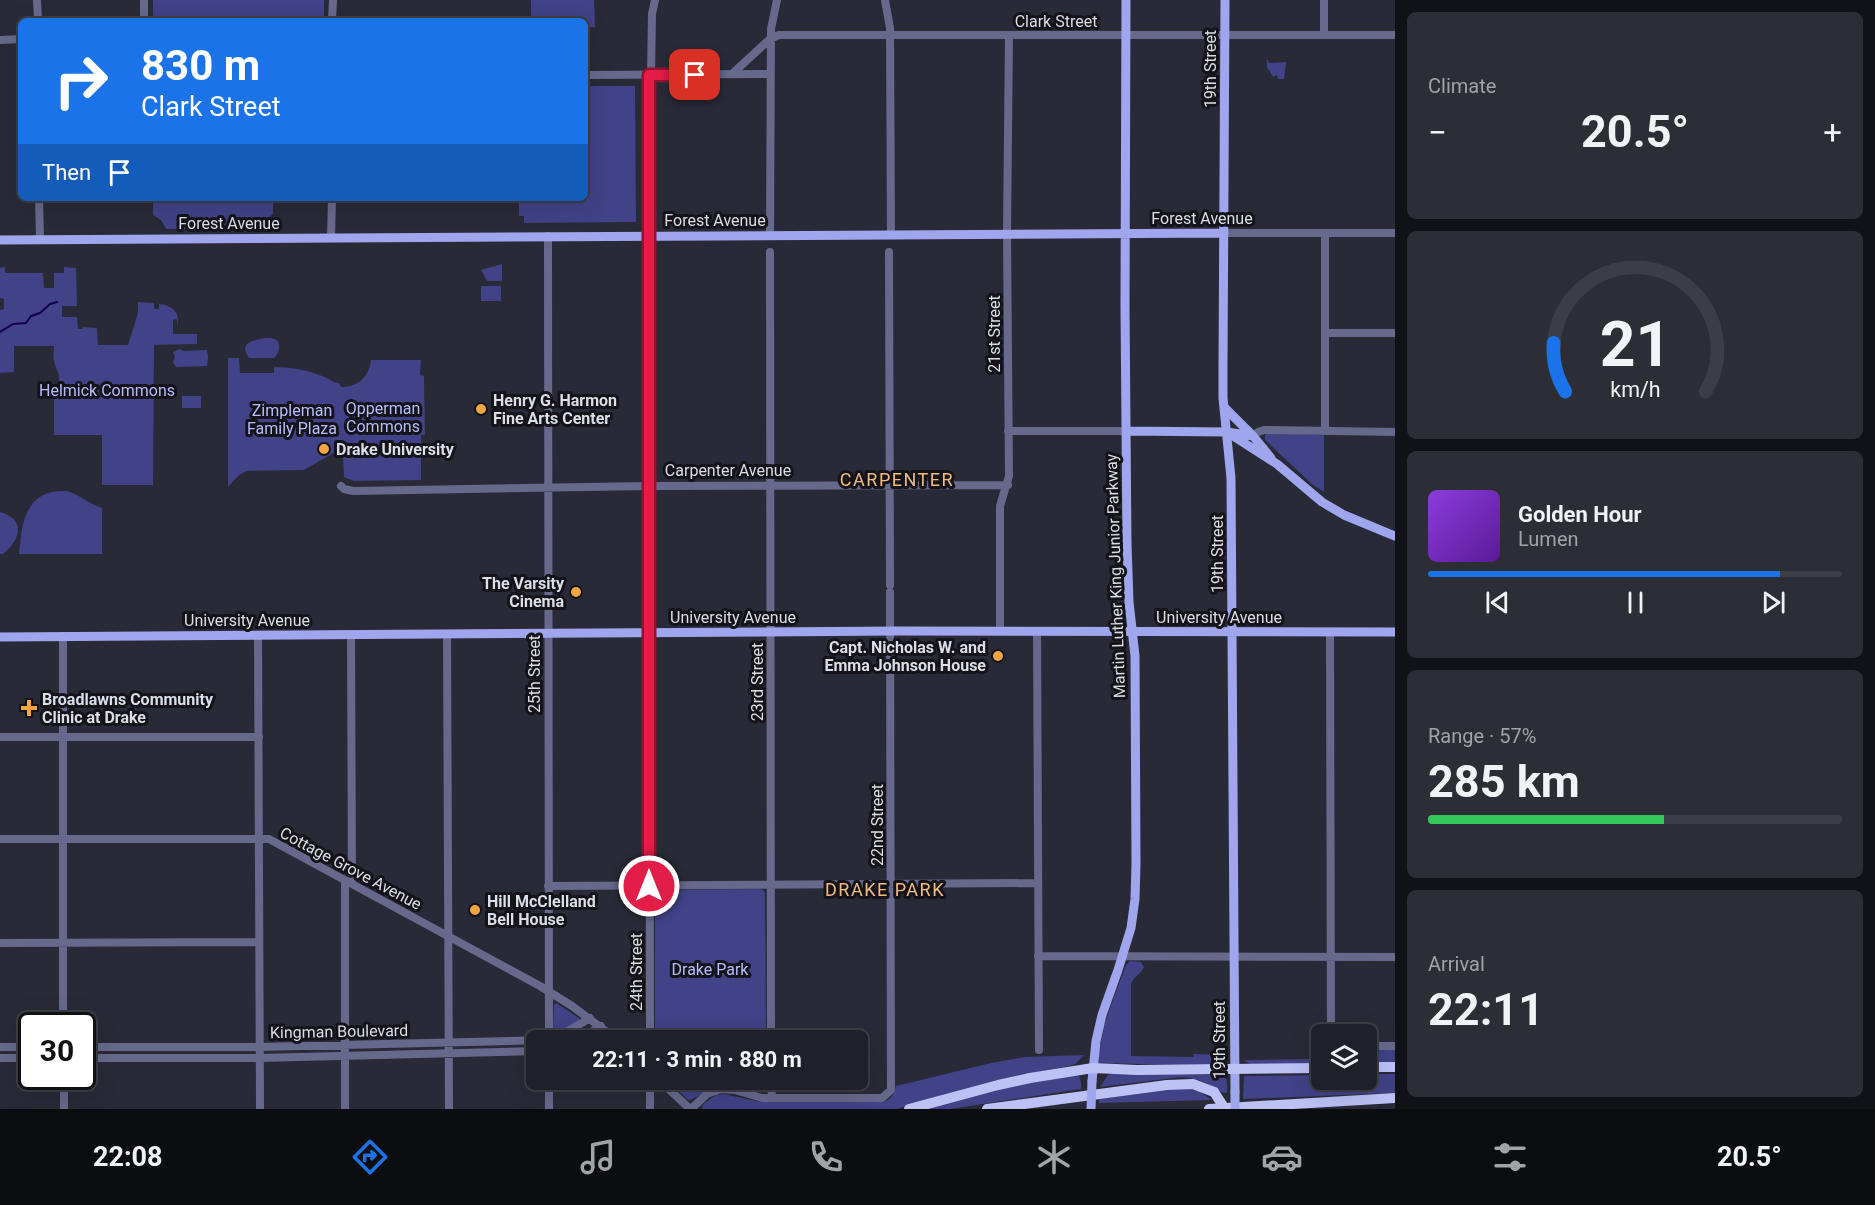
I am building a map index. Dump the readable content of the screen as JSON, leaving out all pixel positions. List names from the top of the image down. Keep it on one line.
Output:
{"streets":{"main road":["19th Street","Forest Avenue","Martin Luther King Junior Parkway","University Avenue"],"street":["Clark Street","21st Street","Carpenter Avenue","25th Street","23rd Street","22nd Street","Cottage Grove Avenue","24th Street","Kingman Boulevard"]},"crossings":[["Clark Street","19th Street"],["Clark Street","21st Street"],["Clark Street","Martin Luther King Junior Parkway"],["19th Street","Forest Avenue"],["19th Street","University Avenue"],["Forest Avenue","21st Street"],["Forest Avenue","Martin Luther King Junior Parkway"],["Forest Avenue","25th Street"],["Forest Avenue","24th Street"],["21st Street","Carpenter Avenue"],["21st Street","University Avenue"],["Carpenter Avenue","25th Street"],["Carpenter Avenue","23rd Street"],["Carpenter Avenue","22nd Street"],["Carpenter Avenue","24th Street"],["Martin Luther King Junior Parkway","University Avenue"],["University Avenue","25th Street"],["University Avenue","23rd Street"],["University Avenue","22nd Street"],["University Avenue","24th Street"],["25th Street","Cottage Grove Avenue"],["Cottage Grove Avenue","Kingman Boulevard"]],"districts":["CARPENTER","DRAKE PARK"],"parks":["Helmick Commons","Opperman Commons","Zimpleman Family Plaza","Drake Park"],"places":{"other":["Henry G. Harmon Fine Arts Center","Drake University","The Varsity Cinema","Capt. Nicholas W. and Emma Johnson House","Hill McClelland Bell House"],"health":["Broadlawns Community Clinic at Drake"]},"page":{"tile":["Climate",["Range · 57%","285 km"],["Arrival","22:11"]],"turn":["830 m","Clark Street"],"heat":["−","20.5°","+"],"then":"Then","song":["Golden Hour","Lumen"],"limit":"30","trip":"22:11 · 3 min · 880 m","tabs":["22:08","20.5°"],"gauge":["21","km/h"]}}
